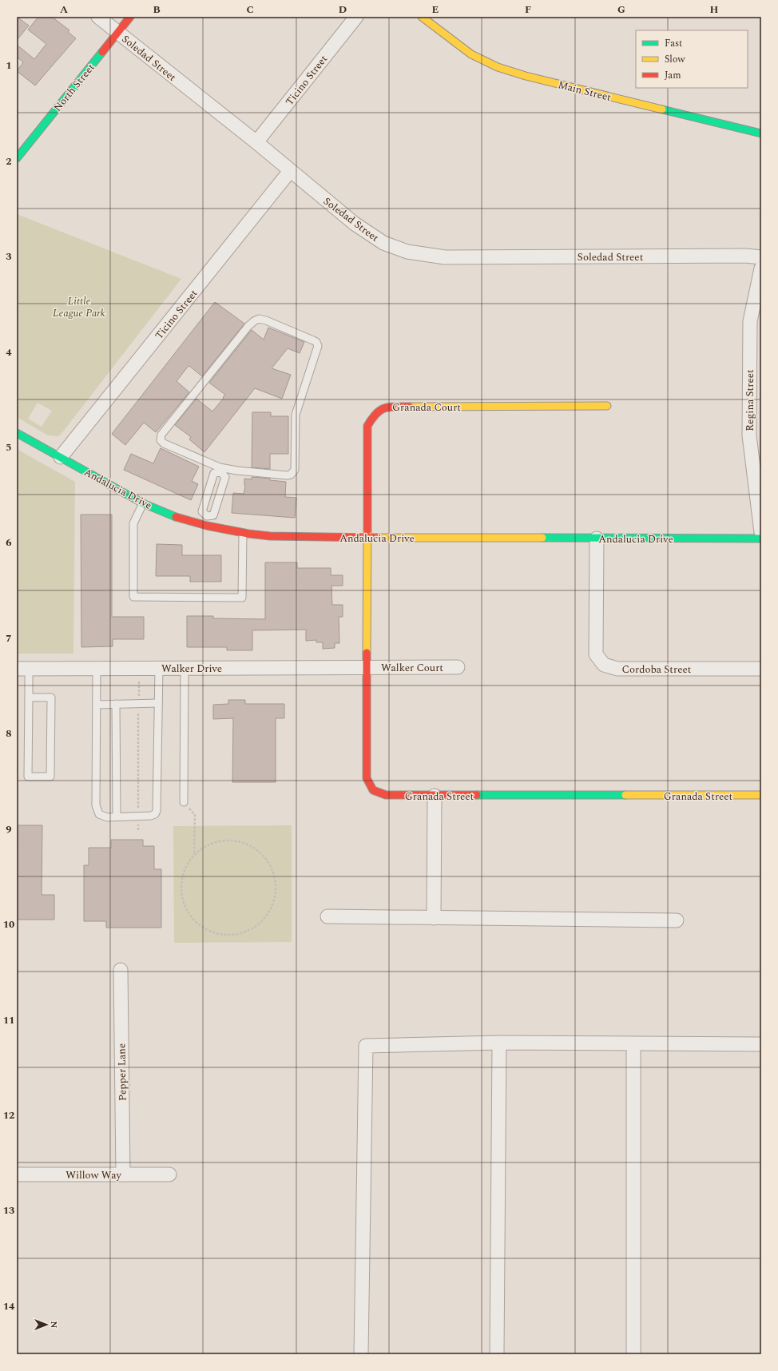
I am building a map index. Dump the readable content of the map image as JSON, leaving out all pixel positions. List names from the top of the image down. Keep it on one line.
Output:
{"streets":{"street":["Soledad Street","Ticino Street","North Street","Main Street","Regina Street","Granada Court","Andalucia Drive","Walker Court","Walker Drive","Cordoba Street","Granada Street","Pepper Lane","Willow Way"]},"crossings":[["Soledad Street","Ticino Street"],["Soledad Street","North Street"],["Ticino Street","Andalucia Drive"],["Granada Court","Andalucia Drive"],["Granada Court","Granada Street"],["Andalucia Drive","Cordoba Street"],["Andalucia Drive","Granada Street"],["Walker Court","Walker Drive"],["Walker Court","Granada Street"],["Walker Drive","Granada Street"],["Pepper Lane","Willow Way"]],"parks":["Little League Park"],"legend":["Fast","Slow","Jam"],"north":"right","grid":{"columns":["A","B","C","D","E","F","G","H"],"rows":["1","2","3","4","5","6","7","8","9","10","11","12","13","14"]}}
